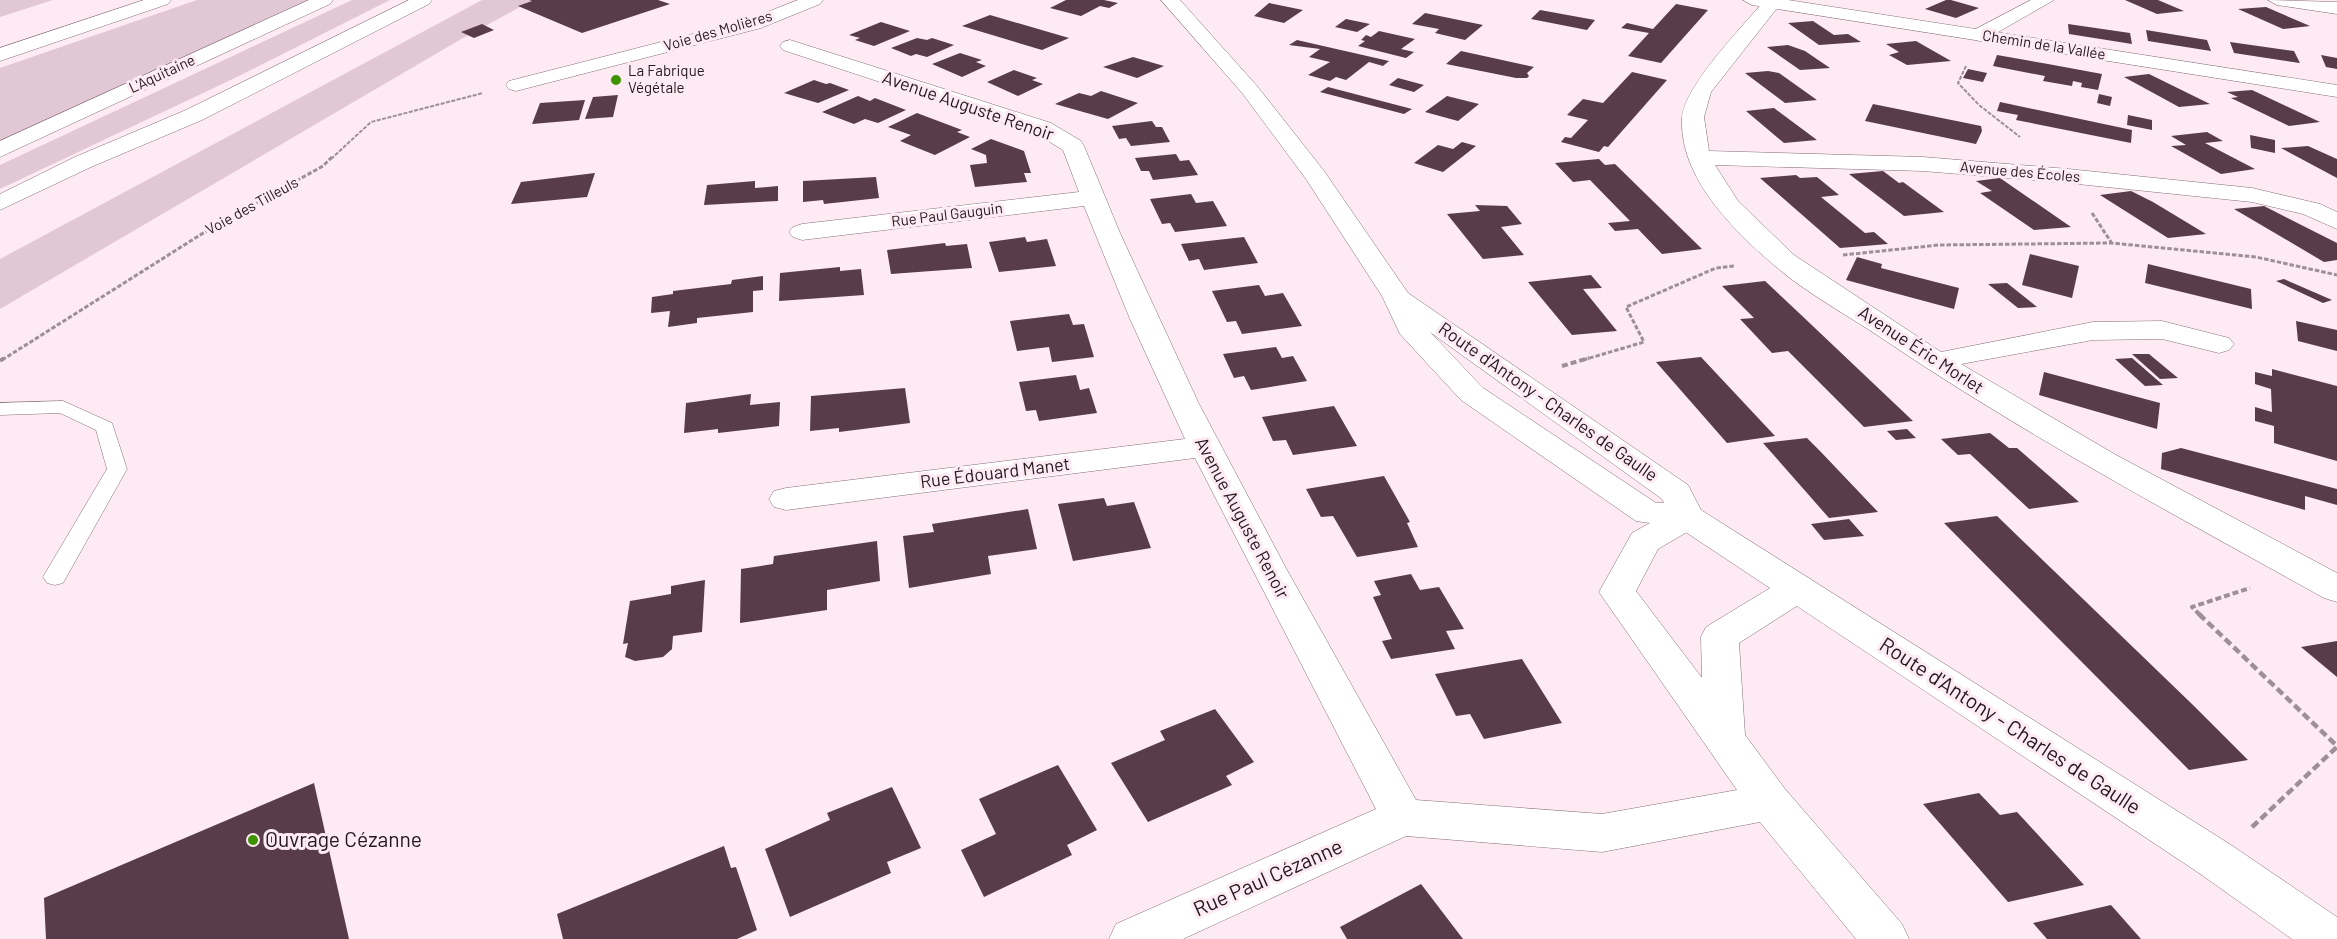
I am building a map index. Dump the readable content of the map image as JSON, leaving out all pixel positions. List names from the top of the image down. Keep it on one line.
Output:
{"streets":{"main road":["Voie des Molières","Chemin de la Vallée","L'Aquitaine","Avenue Auguste Renoir","Avenue des Écoles","Rue Paul Gauguin","Avenue Éric Morlet","Route d'Antony - Charles de Gaulle","Rue Édouard Manet","Rue Paul Cézanne"],"path":["Voie des Tilleuls"]},"crossings":[["Voie des Molières","Voie des Tilleuls"],["Chemin de la Vallée","Avenue Éric Morlet"],["Avenue Auguste Renoir","Rue Paul Gauguin"],["Avenue Auguste Renoir","Rue Édouard Manet"],["Avenue Auguste Renoir","Rue Paul Cézanne"],["Avenue des Écoles","Avenue Éric Morlet"]],"places":["La Fabrique Végétale","Ouvrage Cézanne"]}
